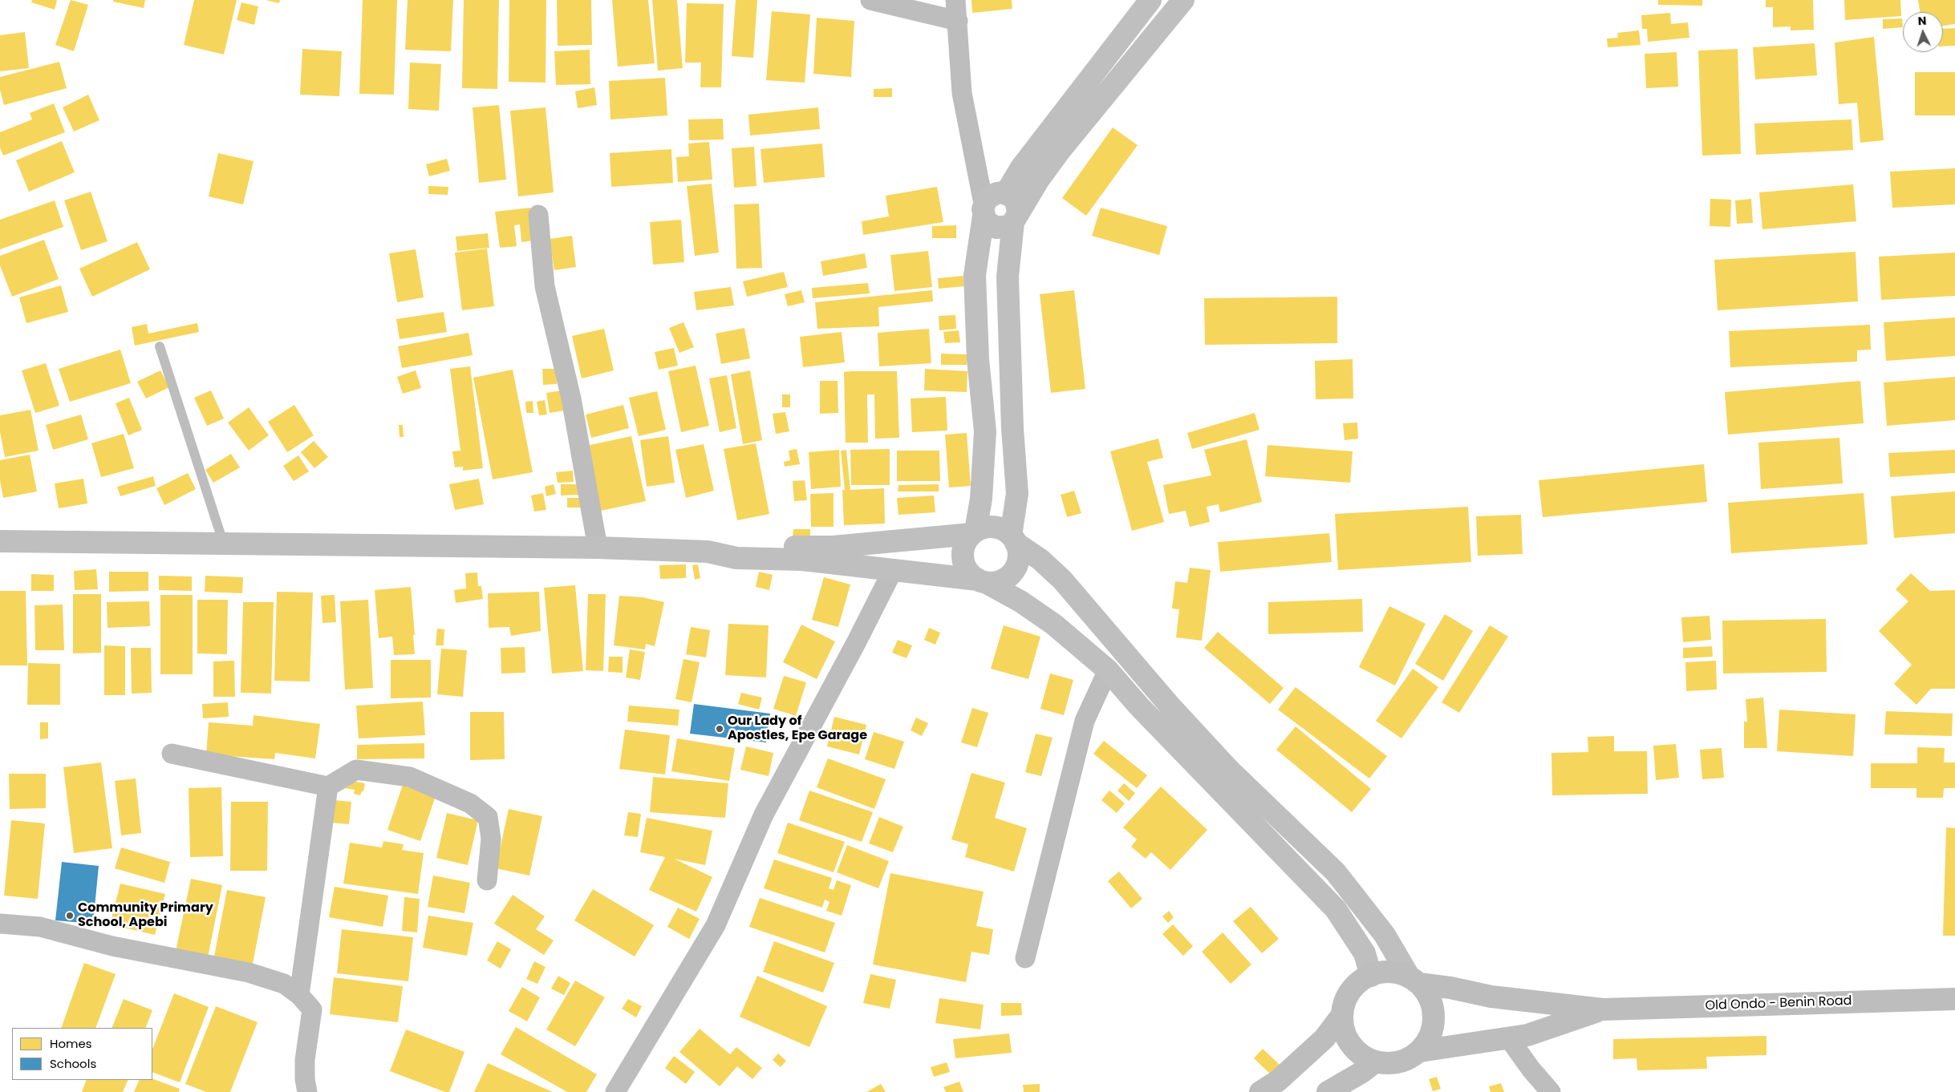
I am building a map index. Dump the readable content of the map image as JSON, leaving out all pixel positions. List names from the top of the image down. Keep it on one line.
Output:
{"streets":{"main road":["Old Ondo - Benin Road"]},"places":["Our Lady of Apostles, Epe Garage","Community Primary School, Apebi"],"legend":["Homes","Schools"],"north":"top"}
